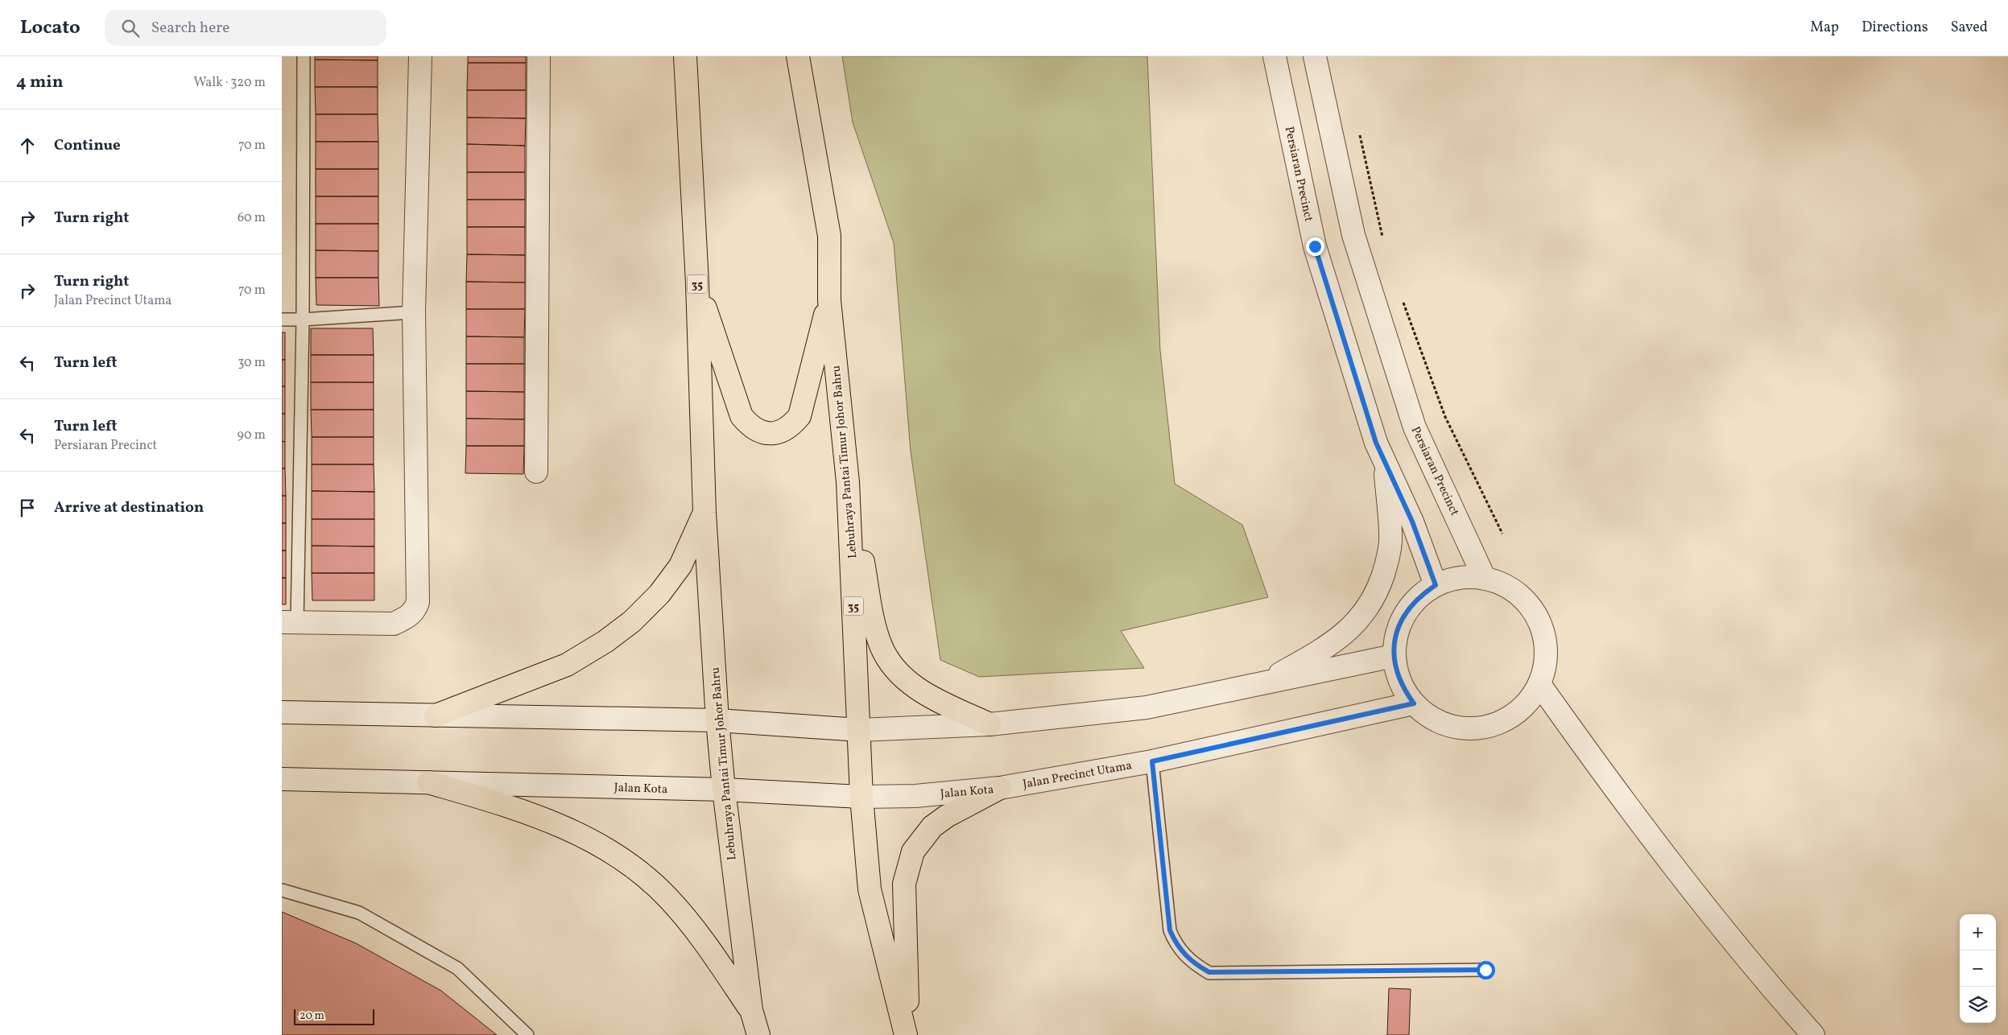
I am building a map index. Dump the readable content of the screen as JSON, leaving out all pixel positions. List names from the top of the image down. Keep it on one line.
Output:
{"streets":{"highway":["35","Lebuhraya Pantai Timur Johor Bahru"],"street":["Persiaran Precinct","Jalan Precinct Utama","Jalan Kota"]},"crossings":[["Lebuhraya Pantai Timur Johor Bahru","Jalan Kota"],["Jalan Precinct Utama","Jalan Kota"]],"scale_bar":"20 m","page":{"header":"Locato","search":"Search here","nav":["Map","Directions","Saved"],"heading":["4 min","Walk · 320 m"],"list":[["Continue","70 m"],["Turn right","60 m"],["Turn right","Jalan Precinct Utama","70 m"],["Turn left","30 m"],["Turn left","Persiaran Precinct","90 m"],"Arrive at destination"],"map_buttons":["+","−"],"scale":"20 m"}}
